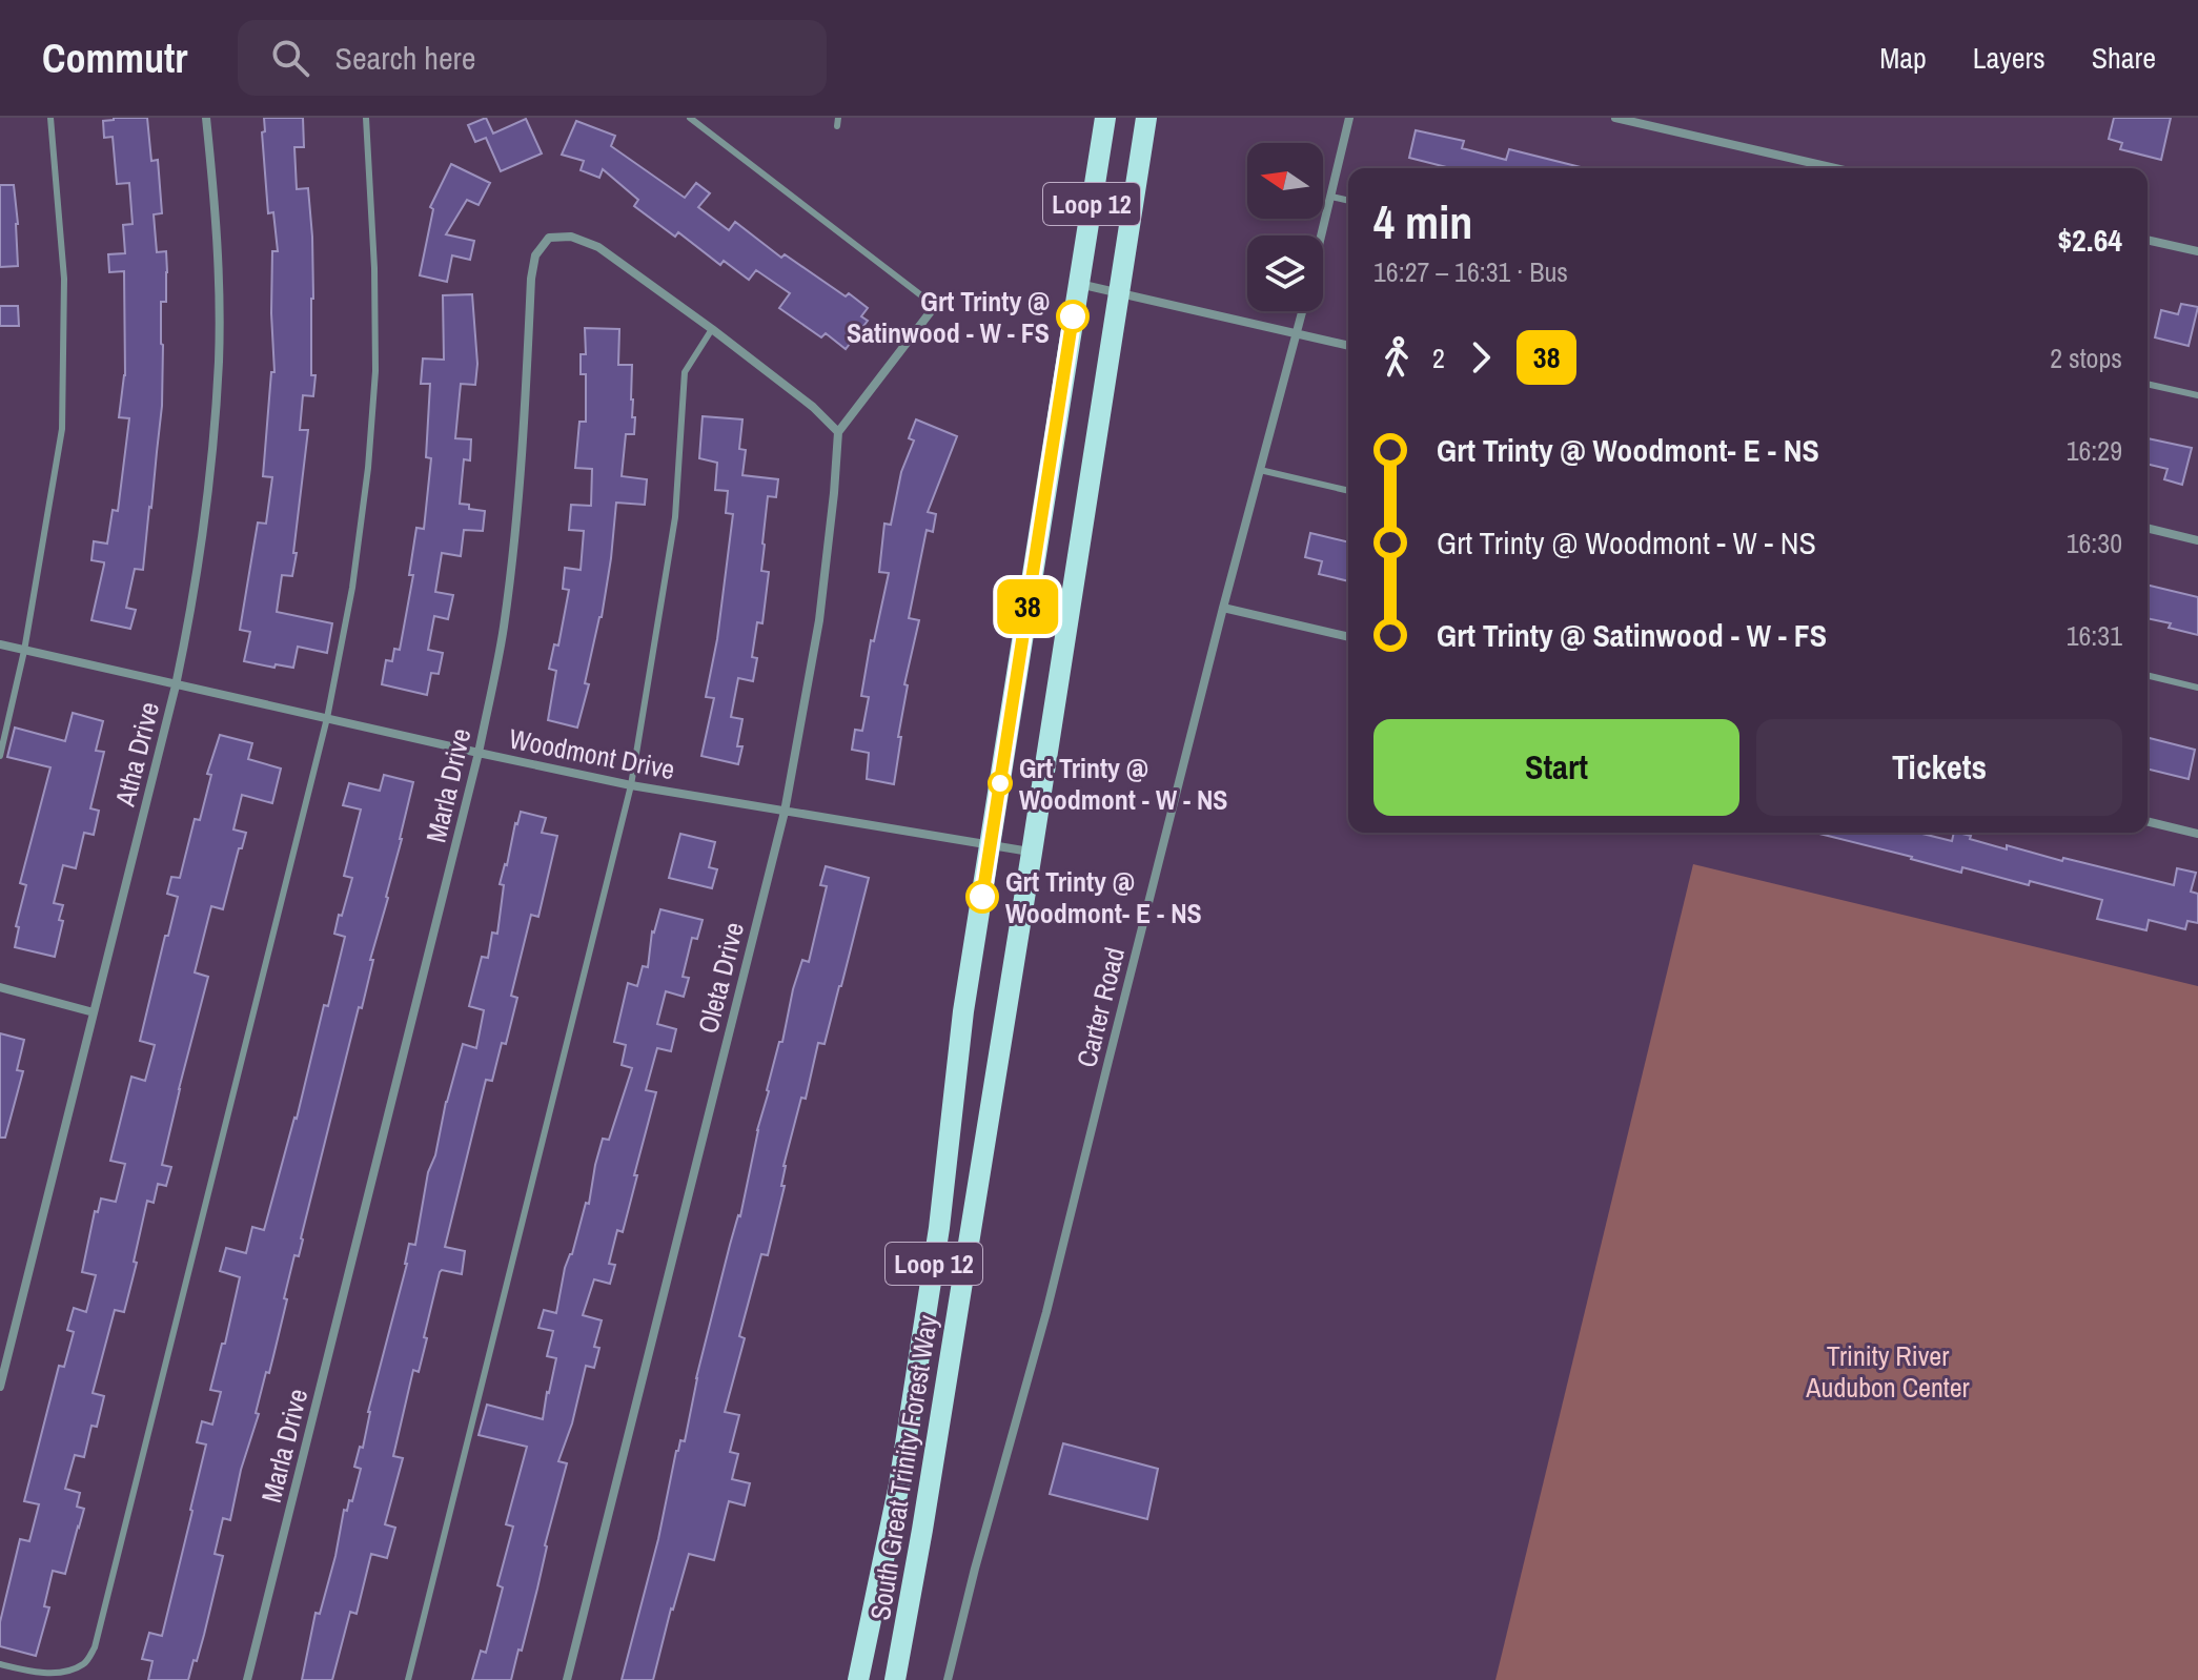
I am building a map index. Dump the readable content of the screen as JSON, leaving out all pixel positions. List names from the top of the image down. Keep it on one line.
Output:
{"streets":{"main road":["Loop 12","South Great Trinity Forest Way"],"street":["Atha Drive","Woodmont Drive","Marla Drive","Oleta Drive","Carter Road"]},"crossings":[["Atha Drive","Woodmont Drive"],["Woodmont Drive","Marla Drive"],["Woodmont Drive","Oleta Drive"],["Woodmont Drive","South Great Trinity Forest Way"],["Marla Drive","Oleta Drive"]],"parks":["Trinity River Audubon Center"],"places":["Grt Trinty @ Satinwood - W - FS","Grt Trinty @ Woodmont - W - NS","Grt Trinty @ Woodmont- E - NS"],"lines":["bus line 38"],"north":"left","page":{"header":"Commutr","search":"Search here","nav":["Map","Layers","Share"],"on_map":"38","heading":["4 min","16:27 – 16:31 · Bus","$2.64"],"legs":["2","38","2 stops"],"list":[{"name":"Grt Trinty @ Woodmont- E - NS","value":"16:29"},{"name":"Grt Trinty @ Woodmont - W - NS","value":"16:30"},{"name":"Grt Trinty @ Satinwood - W - FS","value":"16:31"}],"buttons":["Start","Tickets"]}}
